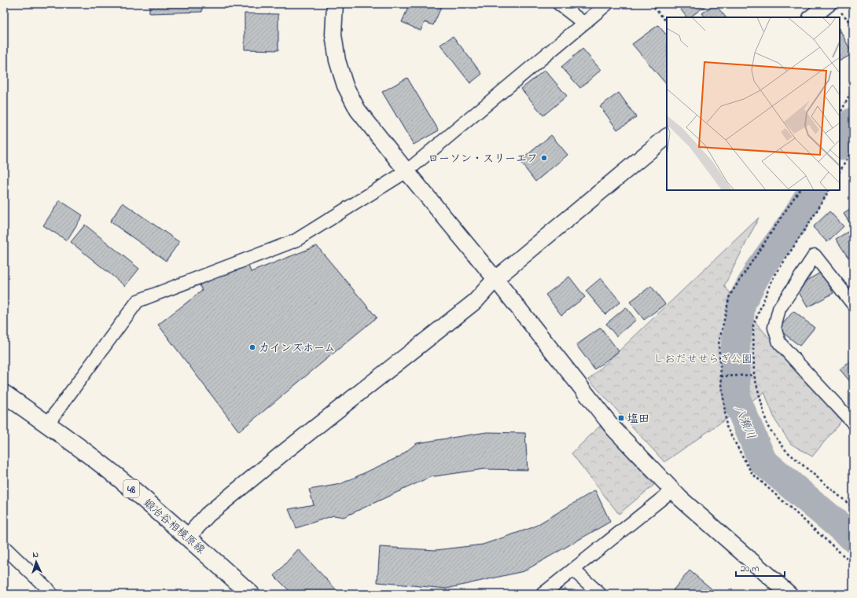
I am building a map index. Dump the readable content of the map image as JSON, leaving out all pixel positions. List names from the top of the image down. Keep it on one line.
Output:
{"streets":{"main road":["48","鍛冶谷相模原線"]},"water":["八瀬川"],"parks":["しおだせせらぎ公園"],"places":{"other":["ローソン・スリーエフ","カインズホーム"],"transit":["塩田"]},"scale_bar":"20 m","north":"top"}
